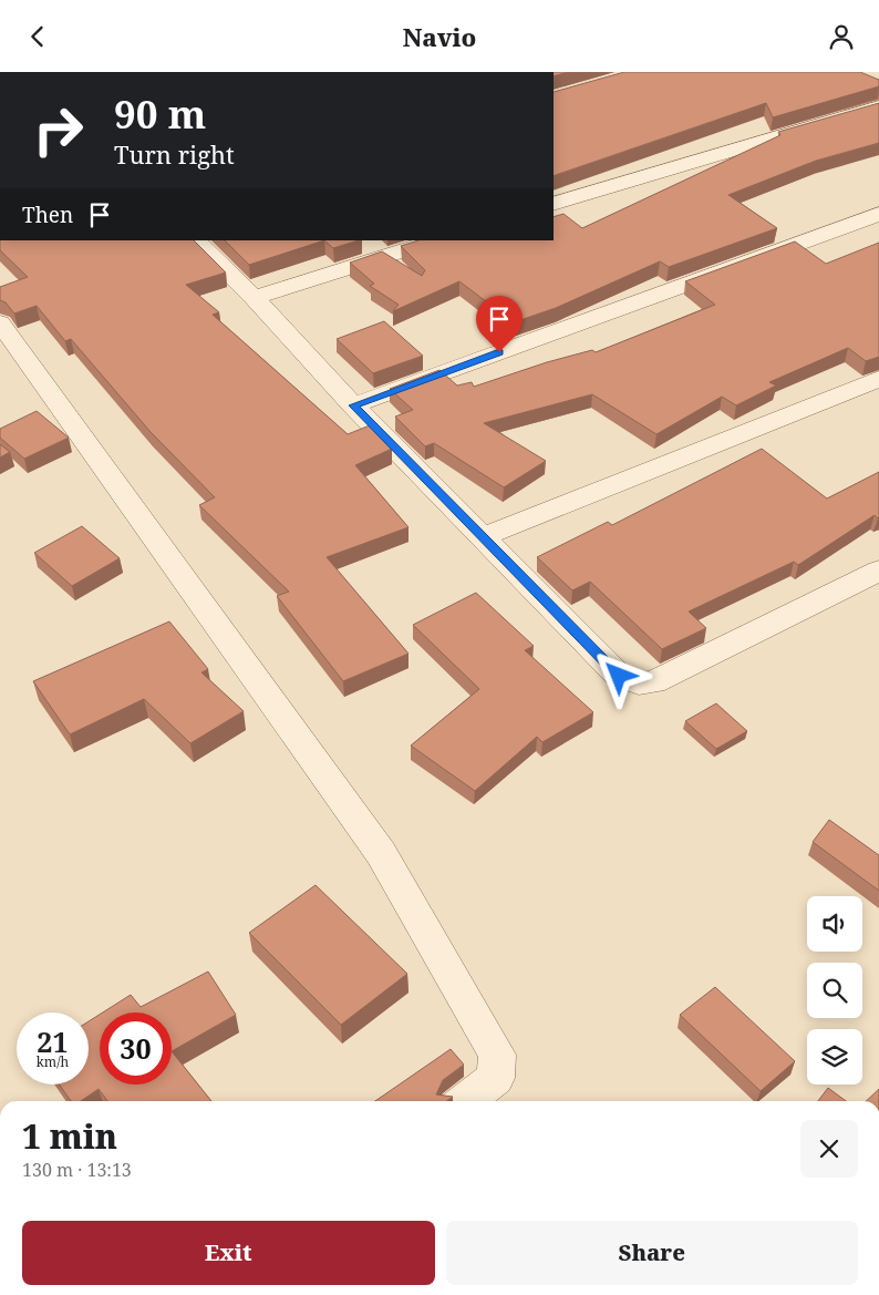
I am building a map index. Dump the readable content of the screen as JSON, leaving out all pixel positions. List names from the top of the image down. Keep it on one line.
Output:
{"page":{"header":"Navio","turn":["90 m","Turn right"],"then":"Then","speed":"21 km/h","limit":"30","heading":["1 min","130 m · 13:13"],"buttons":["Exit","Share"]}}
